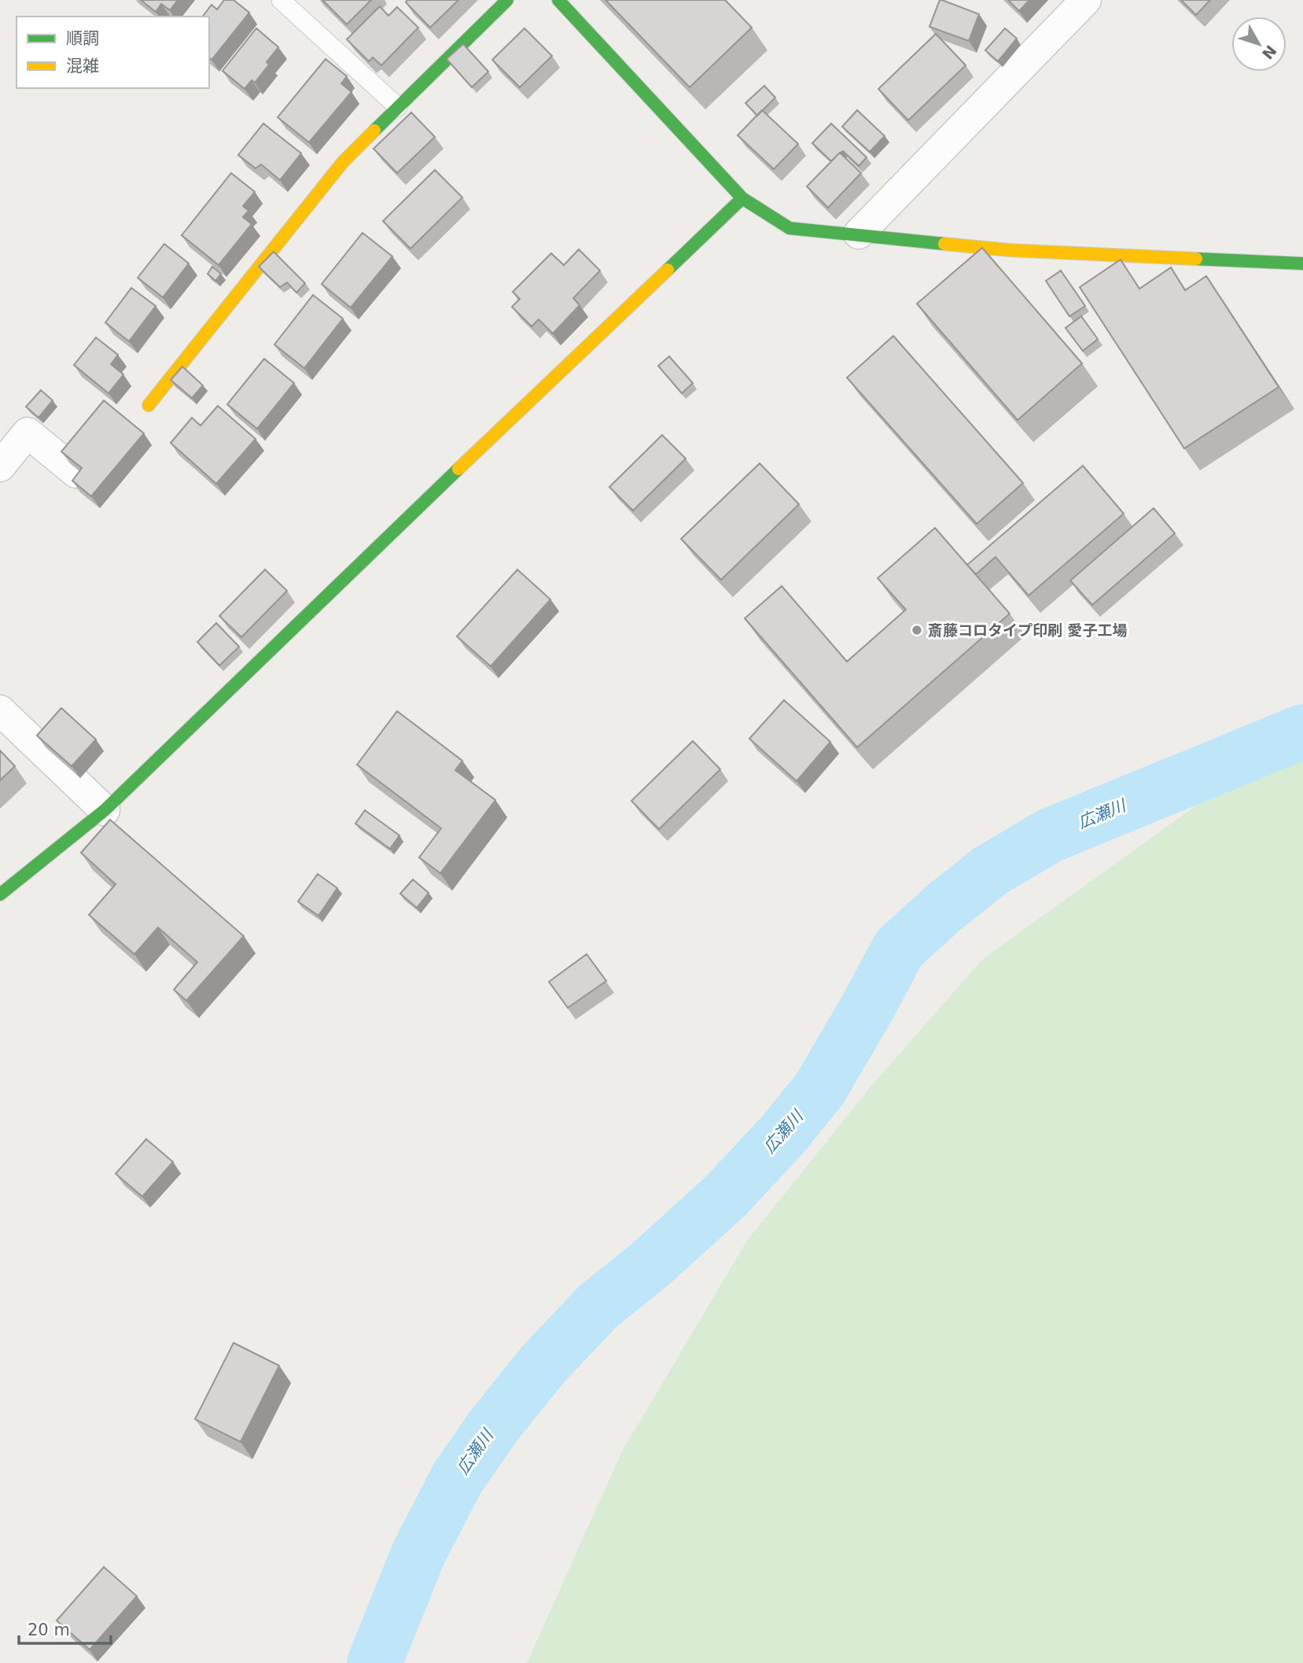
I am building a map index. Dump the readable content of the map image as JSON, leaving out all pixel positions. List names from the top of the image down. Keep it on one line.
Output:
{"water":["広瀬川"],"places":["斎藤コロタイプ印刷 愛子工場"],"legend":["順調","混雑"],"scale_bar":"20 m","north":"bottom right"}
